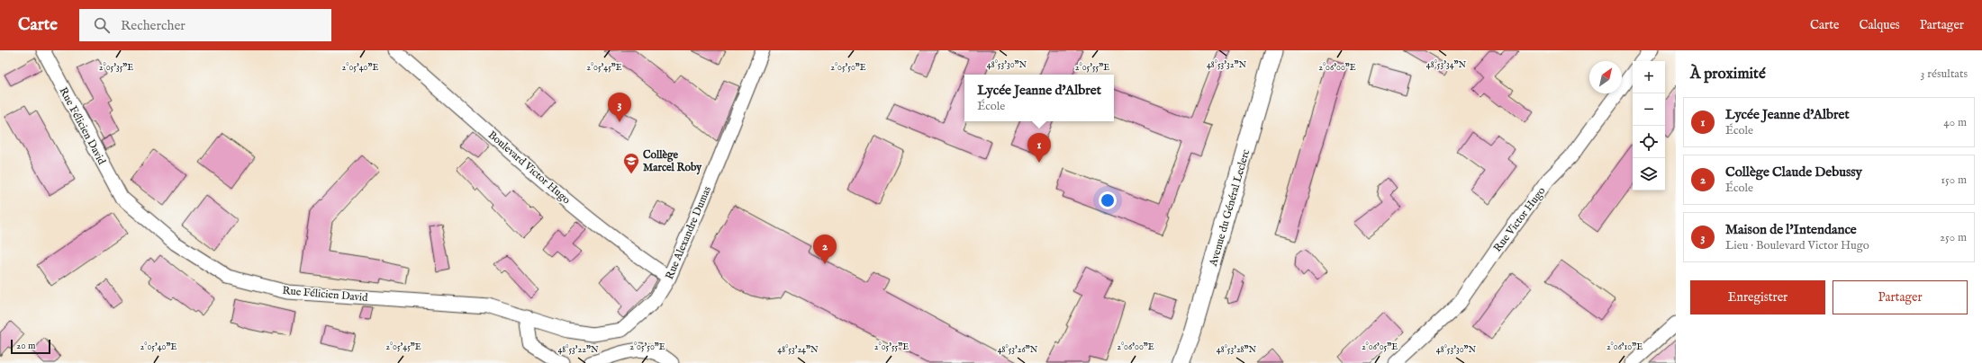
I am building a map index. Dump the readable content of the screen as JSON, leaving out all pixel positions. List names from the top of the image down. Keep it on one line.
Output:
{"streets":{"main road":["Avenue du Général Leclerc"],"street":["Rue Félicien David","Boulevard Victor Hugo","Rue Victor Hugo","Rue Alexandre Dumas"]},"crossings":[["Rue Félicien David","Rue Alexandre Dumas"],["Boulevard Victor Hugo","Rue Alexandre Dumas"]],"places":{"school or university":["Collège Marcel Roby"]},"scale_bar":"20 m","north":"top right","page":{"header":"Carte","search":"Rechercher","nav":["Carte","Calques","Partager"],"heading":["À proximité","3 résultats"],"map_buttons":["+","−"],"popup":["Lycée Jeanne d'Albret","École"],"pins":["3","1","2"],"list":[{"mark":"1","name":"Lycée Jeanne d'Albret","note":"École","value":"40 m"},{"mark":"2","name":"Collège Claude Debussy","note":"École","value":"150 m"},{"mark":"3","name":"Maison de l'Intendance","note":"Lieu · Boulevard Victor Hugo","value":"250 m"}],"buttons":["Enregistrer","Partager"],"scale":"20 m"},"coordinates":["48°53'30\"N","48°53'34\"N","48°53'32\"N","2°05'35\"E","2°05'40\"E","2°05'45\"E","2°05'50\"E","2°05'55\"E","2°06'00\"E","2°06'05\"E","2°06'10\"E","48°53'22\"N","48°53'24\"N","48°53'26\"N","48°53'28\"N"]}
